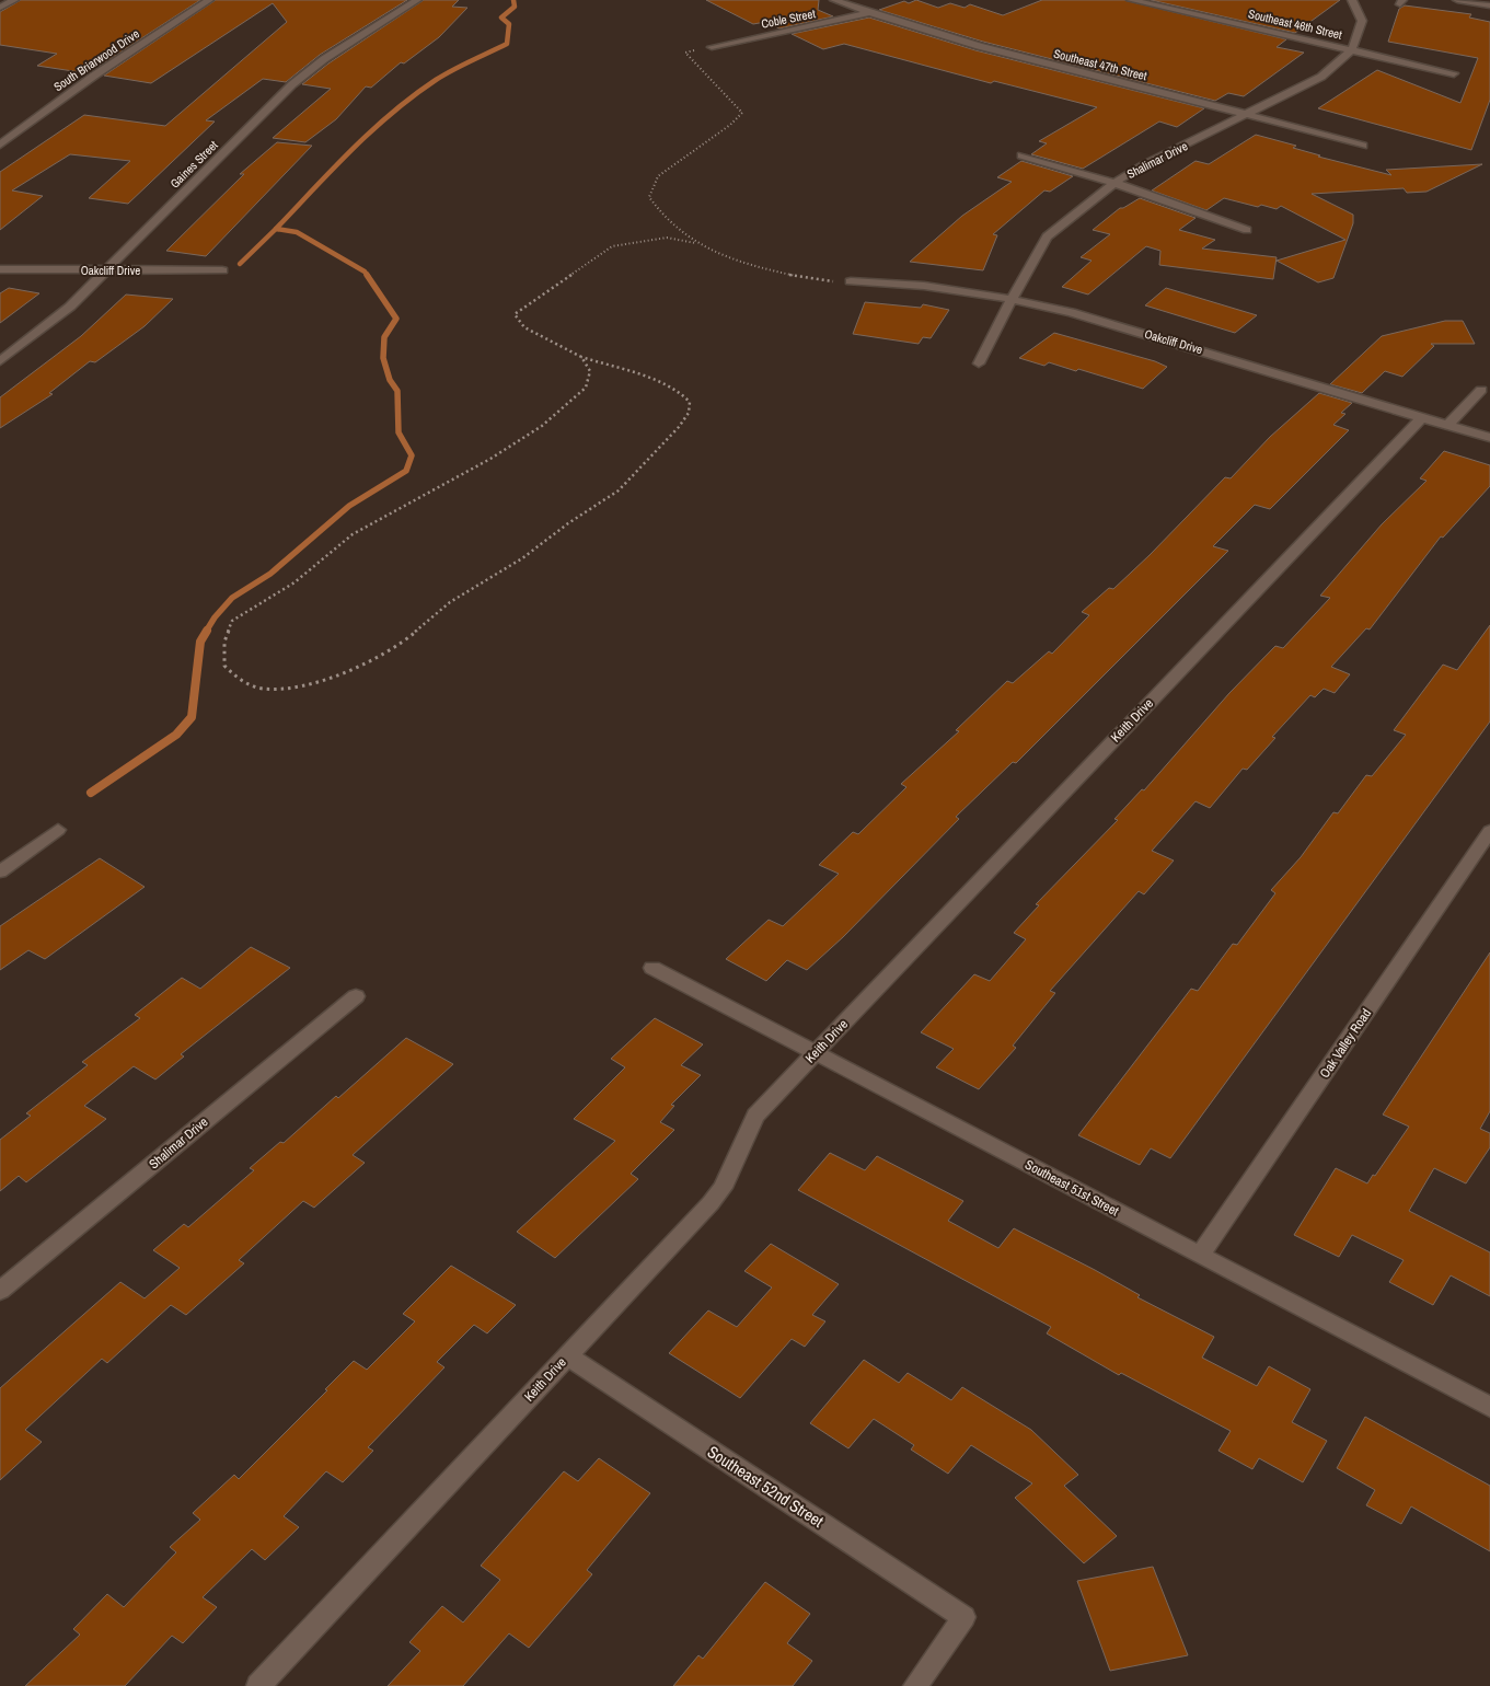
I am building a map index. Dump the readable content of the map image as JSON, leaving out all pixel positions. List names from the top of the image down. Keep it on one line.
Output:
{"streets":{"street":["Coble Street","Southeast 46th Street","South Briarwood Drive","Southeast 47th Street","Shalimar Drive","Gaines Street","Oakcliff Drive","Keith Drive","Oak Valley Road","Southeast 51st Street","Southeast 52nd Street"]},"crossings":[["Coble Street","Southeast 47th Street"],["Southeast 46th Street","Shalimar Drive"],["Southeast 47th Street","Shalimar Drive"],["Shalimar Drive","Oakcliff Drive"],["Gaines Street","Oakcliff Drive"],["Oakcliff Drive","Keith Drive"],["Keith Drive","Southeast 51st Street"],["Keith Drive","Southeast 52nd Street"],["Oak Valley Road","Southeast 51st Street"]]}
